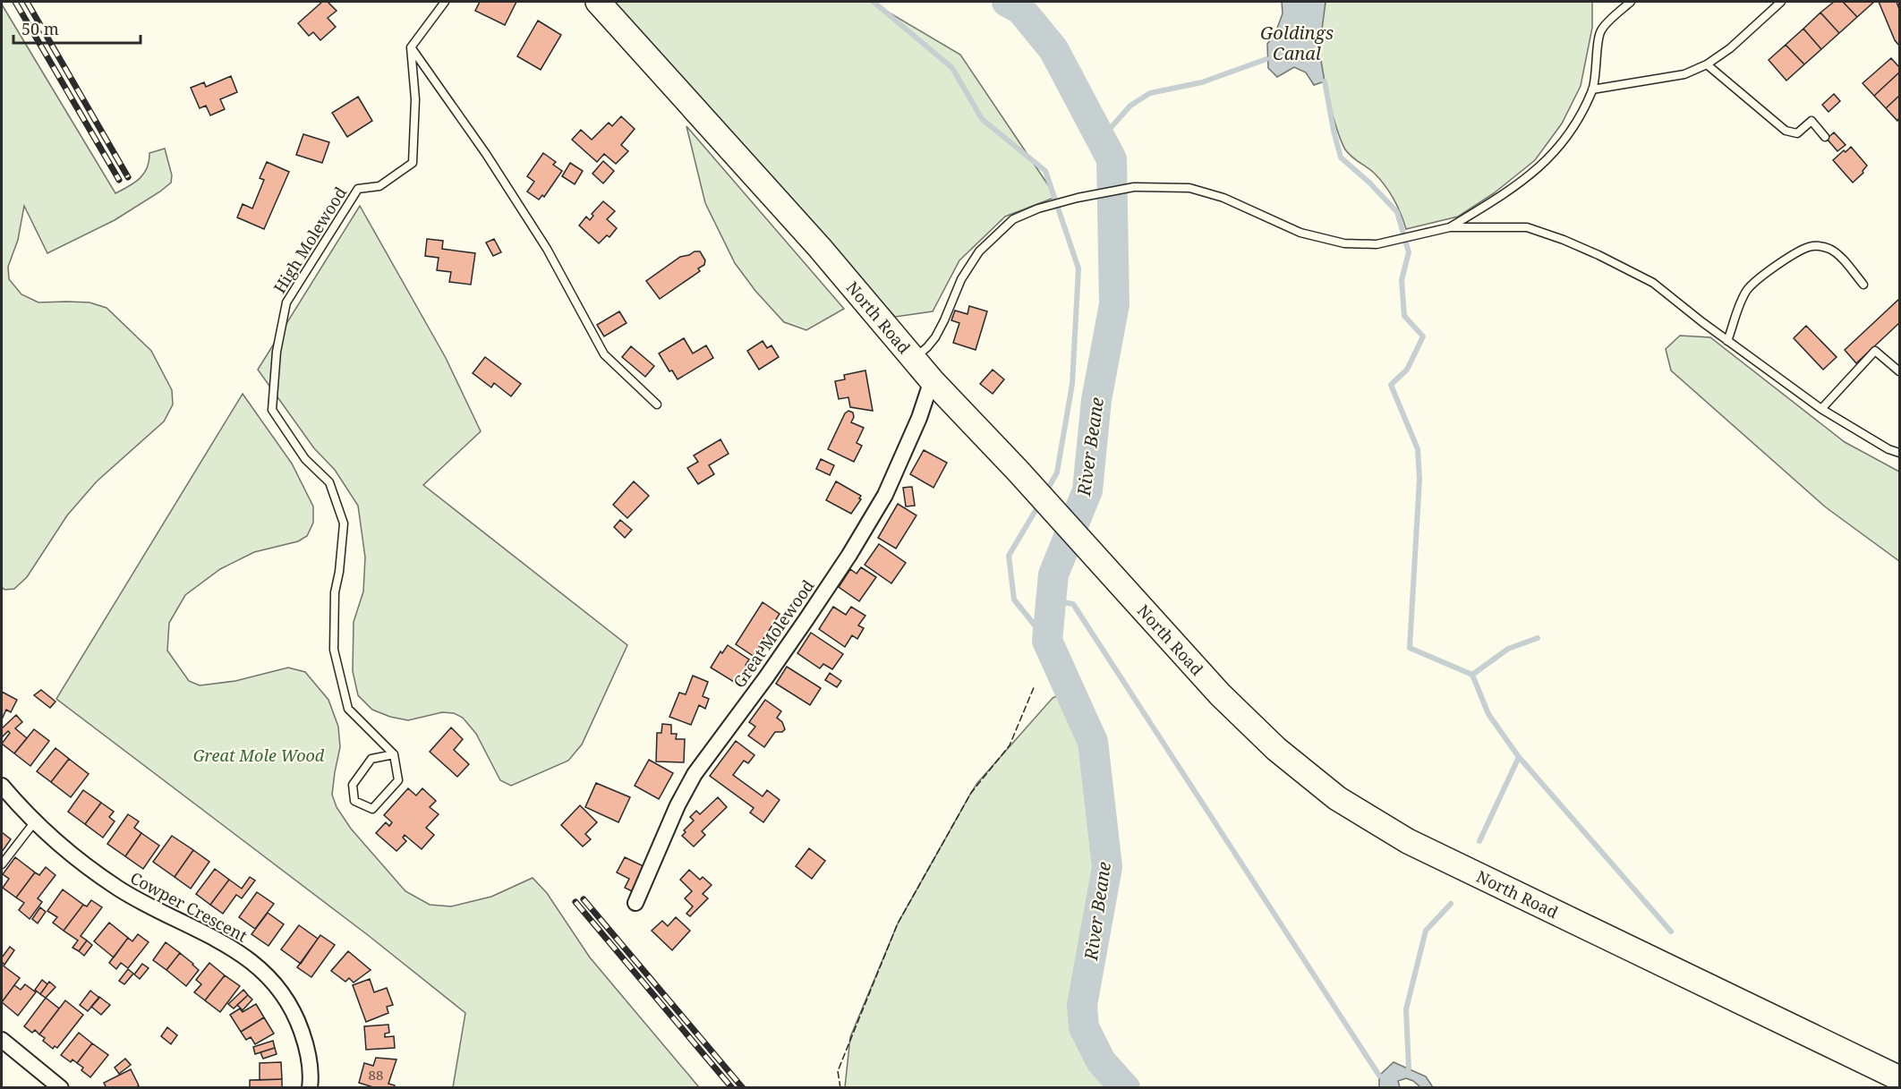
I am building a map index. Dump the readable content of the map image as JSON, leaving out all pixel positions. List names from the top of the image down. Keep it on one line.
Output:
{"streets":{"main road":["North Road"],"street":["Great Molewood","Cowper Crescent"],"lane":["High Molewood"]},"crossings":[["North Road","Great Molewood"]],"water":["Goldings Canal","River Beane"],"parks":["Great Mole Wood"],"house_numbers":["88"],"scale_bar":"50 m"}
